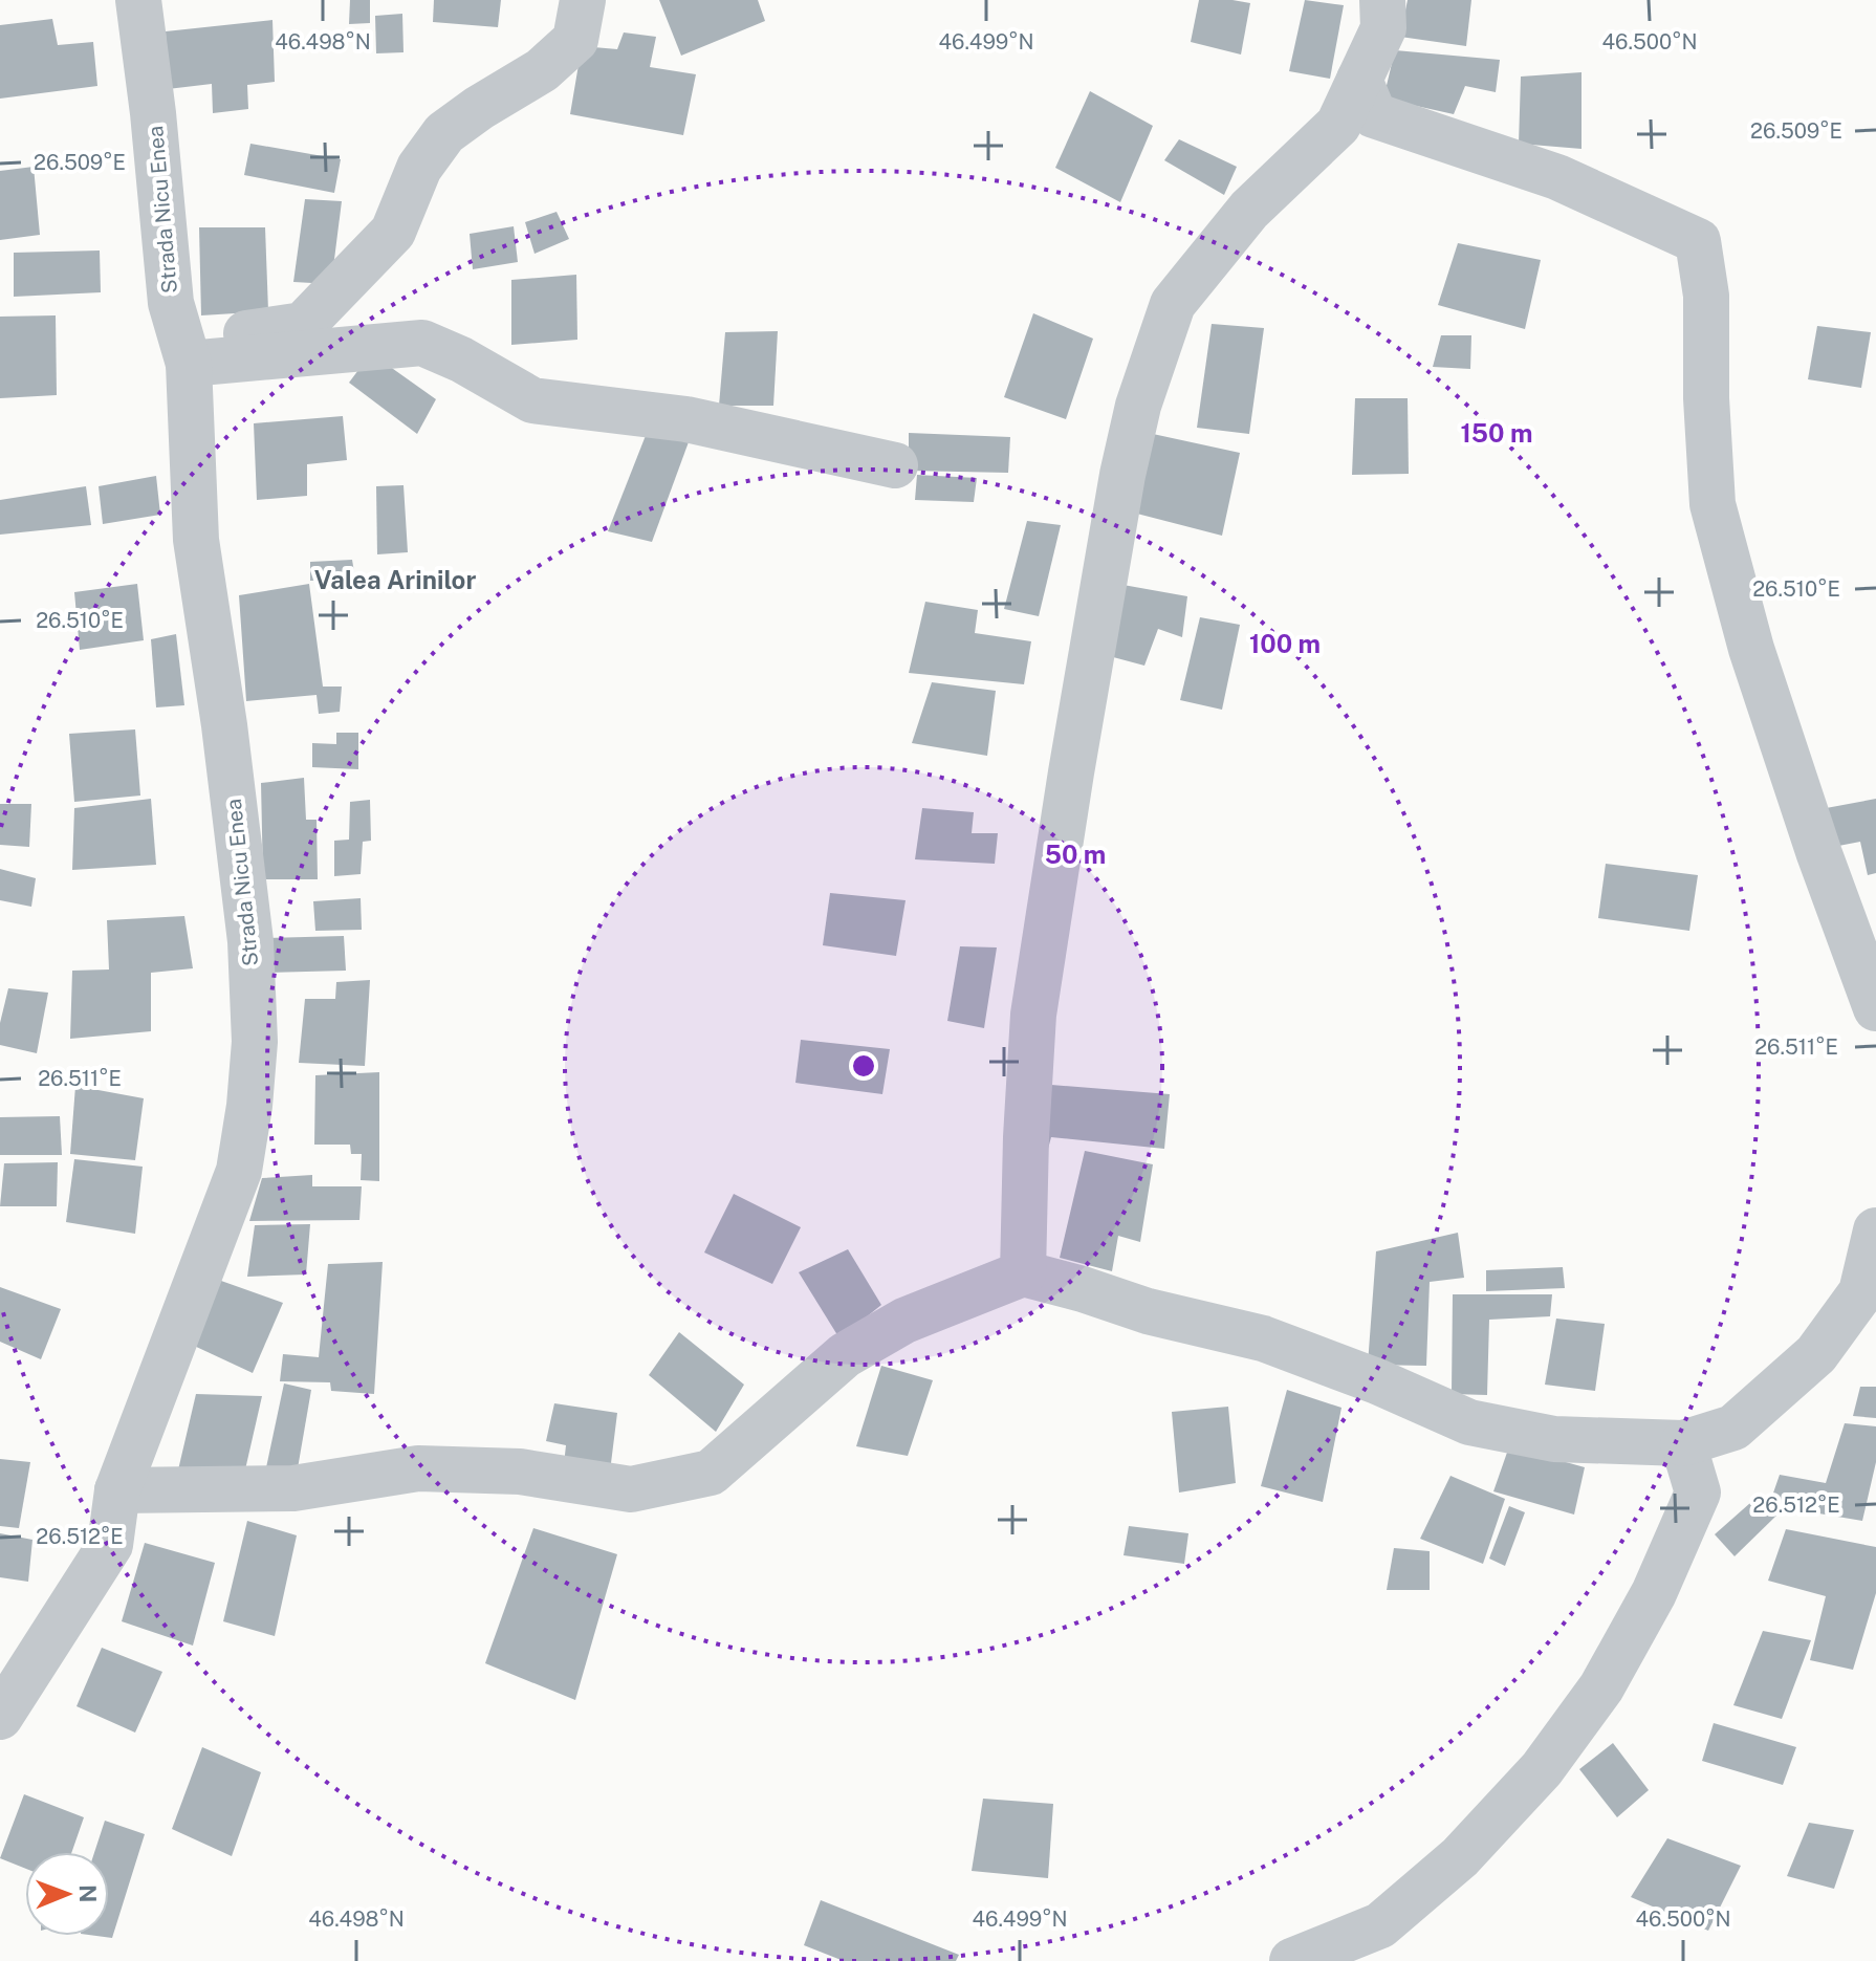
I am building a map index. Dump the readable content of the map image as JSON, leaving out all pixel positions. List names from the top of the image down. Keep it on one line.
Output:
{"streets":{"street":["Strada Nicu Enea"]},"districts":["Valea Arinilor"],"north":"right","coordinates":["46.498°N","46.499°N","46.500°N","26.509°E","26.510°E","26.511°E","26.512°E"],"rings":["150 m","100 m","50 m"]}
